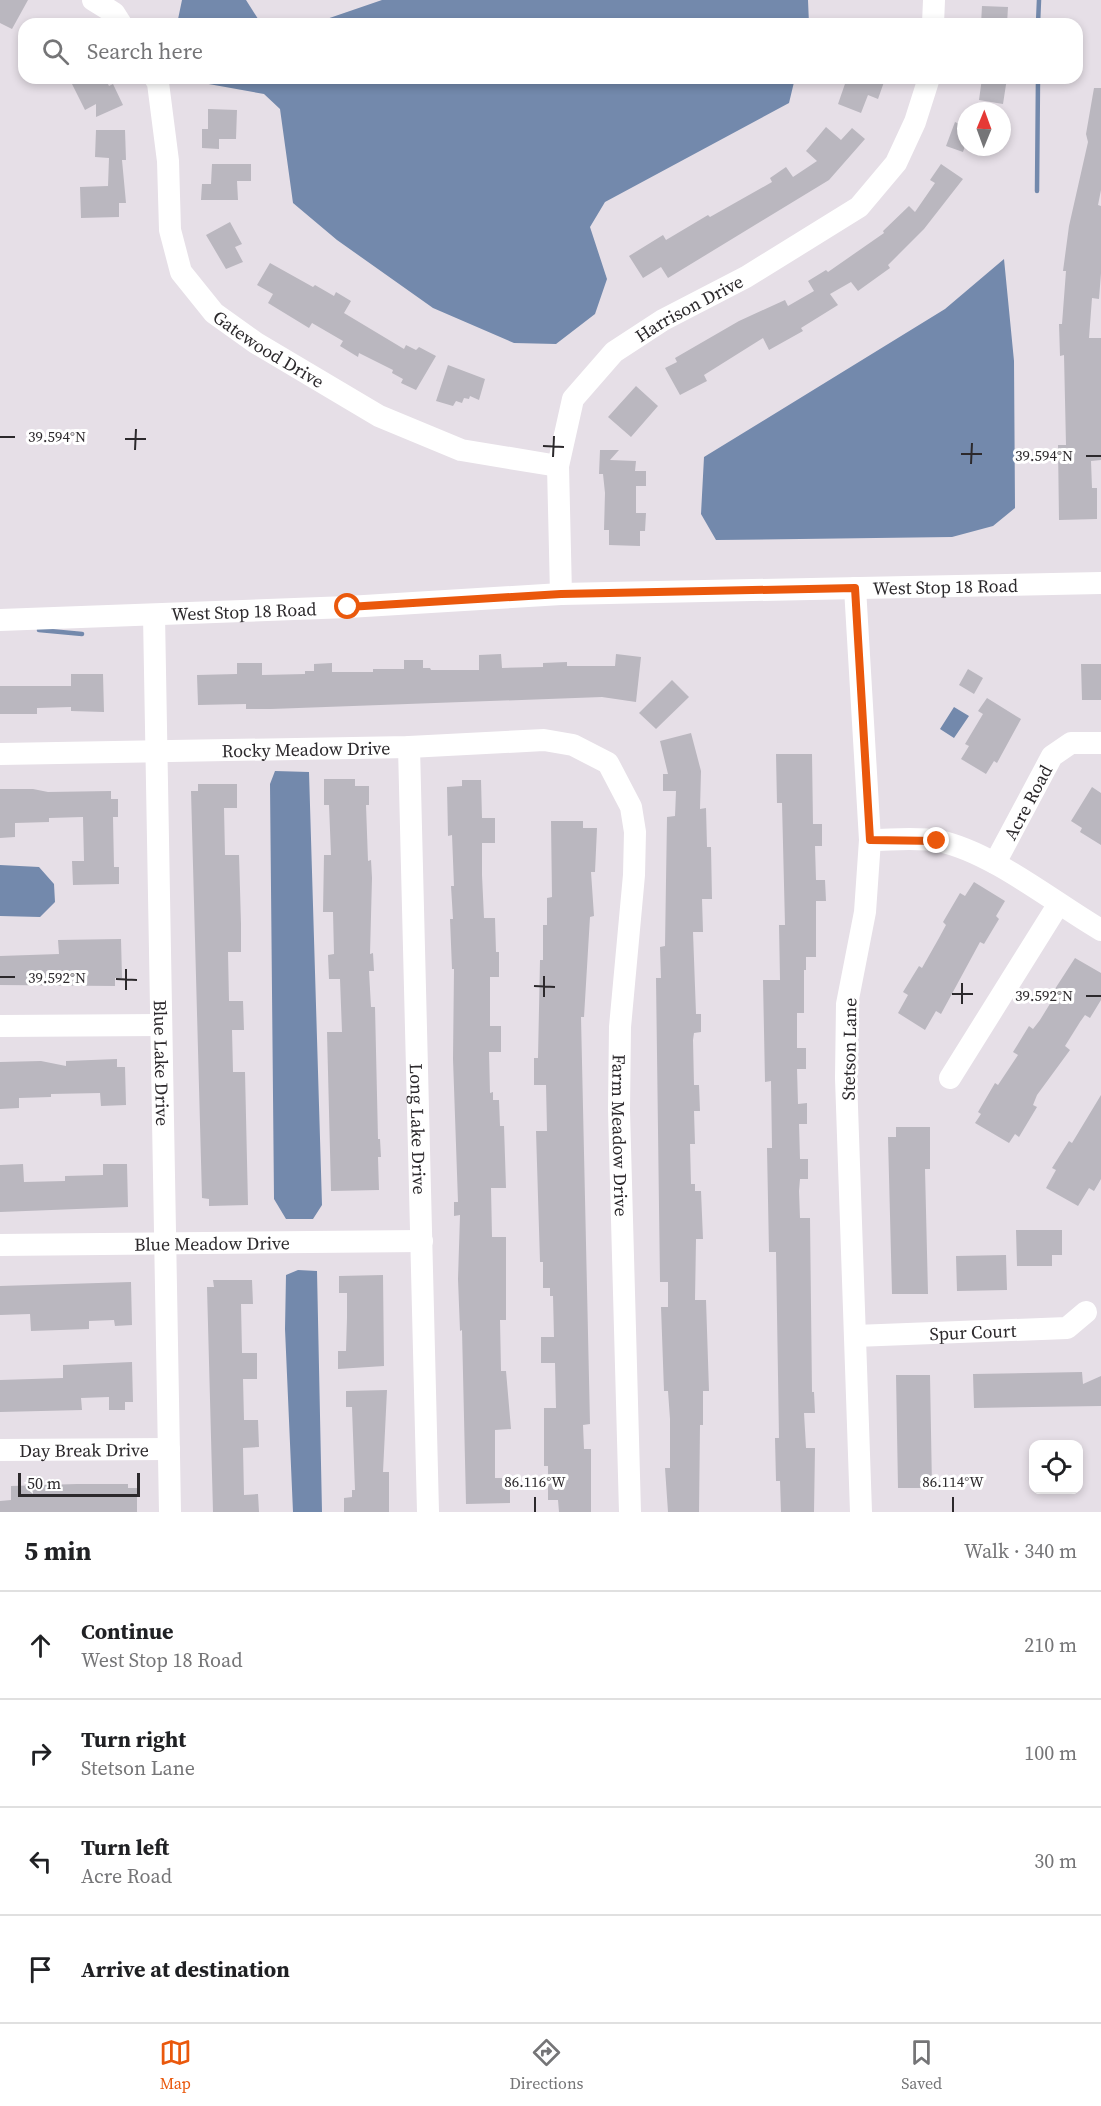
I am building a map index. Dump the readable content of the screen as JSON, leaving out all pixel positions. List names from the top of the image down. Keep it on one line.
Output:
{"streets":{"street":["Harrison Drive","Gatewood Drive","West Stop 18 Road","Rocky Meadow Drive","Acre Road","Stetson Lane","Blue Lake Drive","Long Lake Drive","Farm Meadow Drive","Blue Meadow Drive","Spur Court","Day Break Drive"]},"crossings":[["Harrison Drive","Gatewood Drive"],["Harrison Drive","West Stop 18 Road"],["West Stop 18 Road","Stetson Lane"],["West Stop 18 Road","Blue Lake Drive"],["Rocky Meadow Drive","Blue Lake Drive"],["Rocky Meadow Drive","Long Lake Drive"],["Rocky Meadow Drive","Farm Meadow Drive"],["Stetson Lane","Spur Court"],["Blue Lake Drive","Blue Meadow Drive"],["Blue Lake Drive","Day Break Drive"],["Long Lake Drive","Blue Meadow Drive"]],"scale_bar":"50 m","north":"top","page":{"search":"Search here","scale":"50 m","heading":["5 min","Walk · 340 m"],"list":[["Continue","West Stop 18 Road","210 m"],["Turn right","Stetson Lane","100 m"],["Turn left","Acre Road","30 m"],"Arrive at destination"],"nav":["Map","Directions","Saved"]},"coordinates":["39.594°N","39.592°N","86.116°W","86.114°W"]}
